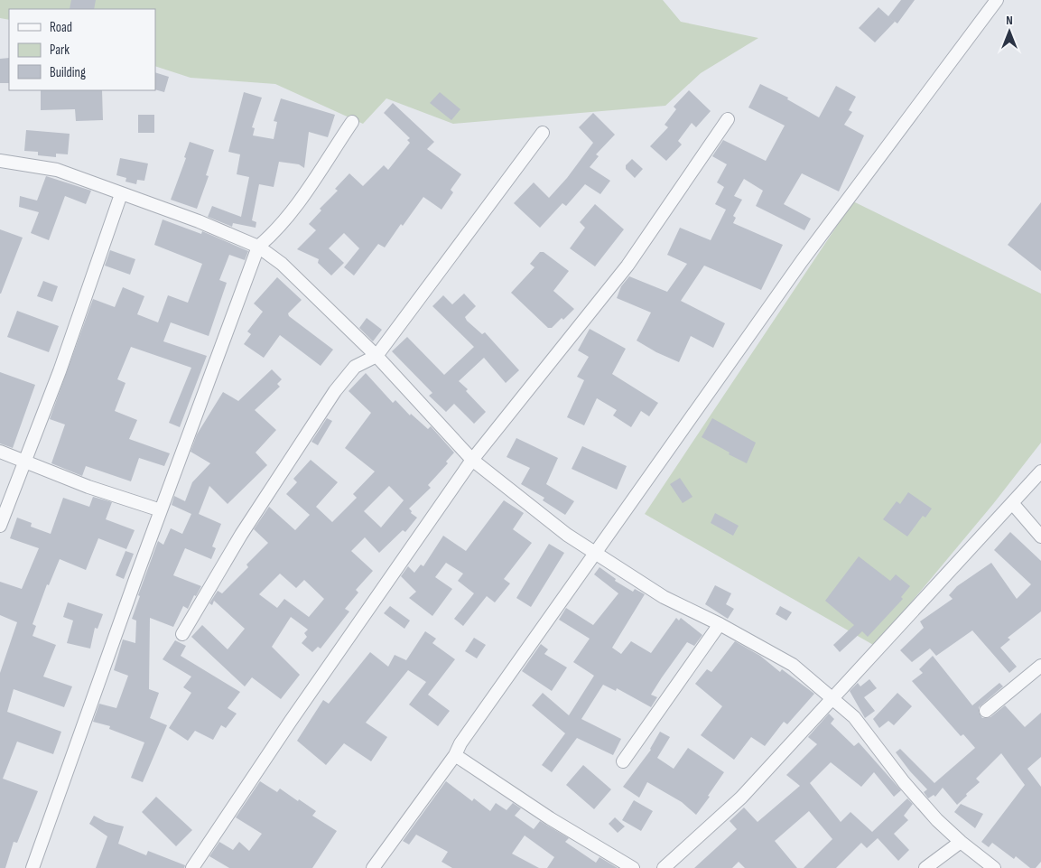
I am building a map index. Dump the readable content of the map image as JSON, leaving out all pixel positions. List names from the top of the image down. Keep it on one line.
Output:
{"legend":["Road","Park","Building"],"north":"top"}
